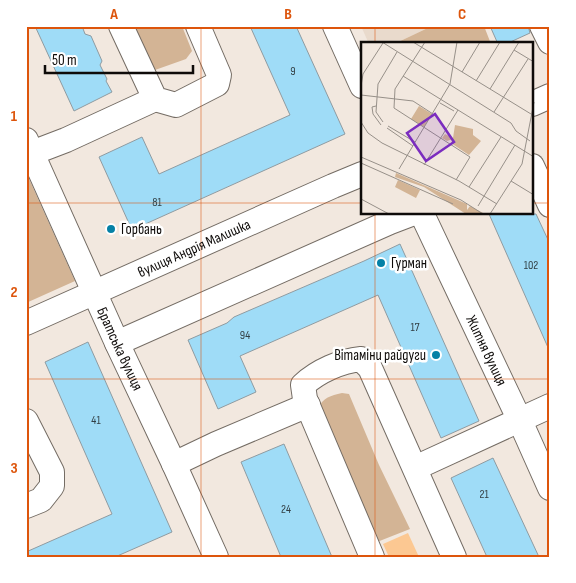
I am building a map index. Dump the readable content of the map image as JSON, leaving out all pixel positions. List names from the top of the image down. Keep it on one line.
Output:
{"streets":{"street":["вулиця Андрія Малишка","Братська вулиця","Житня вулиця"]},"crossings":[["вулиця Андрія Малишка","Братська вулиця"]],"places":["Горбань","Гурман","Вітаміни райдуги"],"house_numbers":["9","81","102","17","94","41","21","24"],"scale_bar":"50 m","grid":{"columns":["A","B","C"],"rows":["1","2","3"]}}
